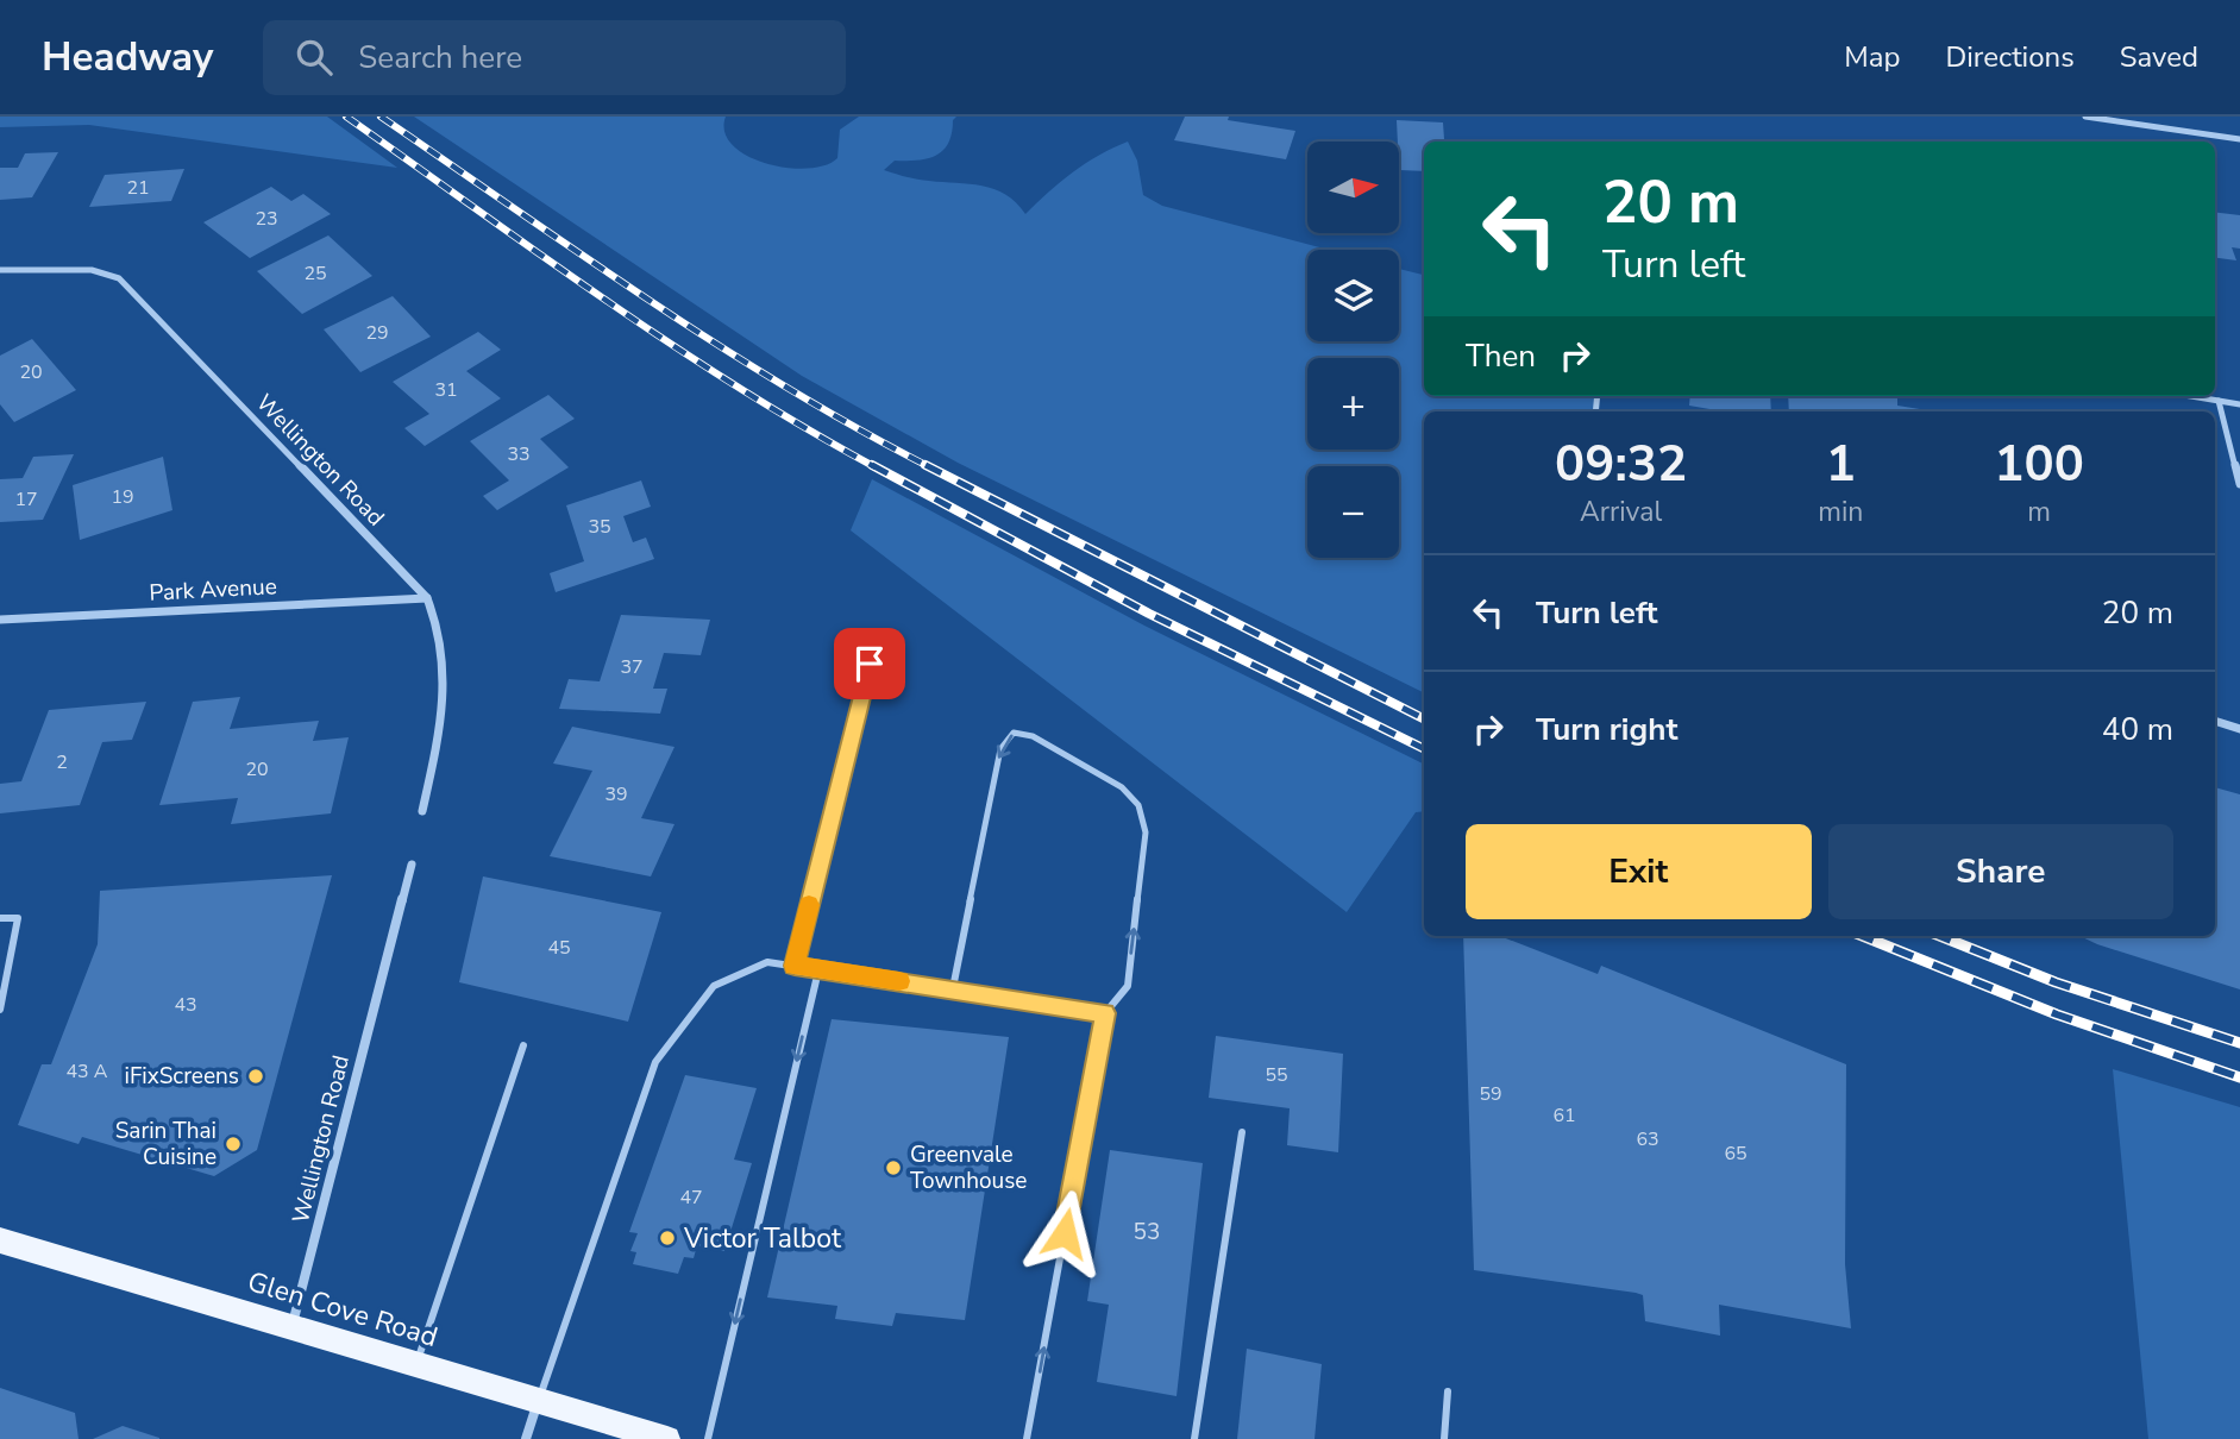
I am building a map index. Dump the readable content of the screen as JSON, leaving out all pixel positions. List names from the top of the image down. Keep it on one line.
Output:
{"streets":{"main road":["Glen Cove Road"],"street":["Wellington Road","Park Avenue"]},"crossings":[["Wellington Road","Park Avenue"],["Wellington Road","Glen Cove Road"]],"places":["iFixScreens","Sarin Thai Cuisine","Greenvale Townhouse","Victor Talbot"],"house_numbers":["21","23","25","29","20","31","33","19","17","35","37","2","20","39","45","43","43 A","55","59","61","63","65","47","53"],"north":"right","page":{"header":"Headway","search":"Search here","nav":["Map","Directions","Saved"],"map_buttons":["+","−"],"turn":["20 m","Turn left"],"then":"Then","eta":["09:32","Arrival","1","min","100","m"],"list":[{"name":"Turn left","value":"20 m"},{"name":"Turn right","value":"40 m"}],"buttons":["Exit","Share"]}}
